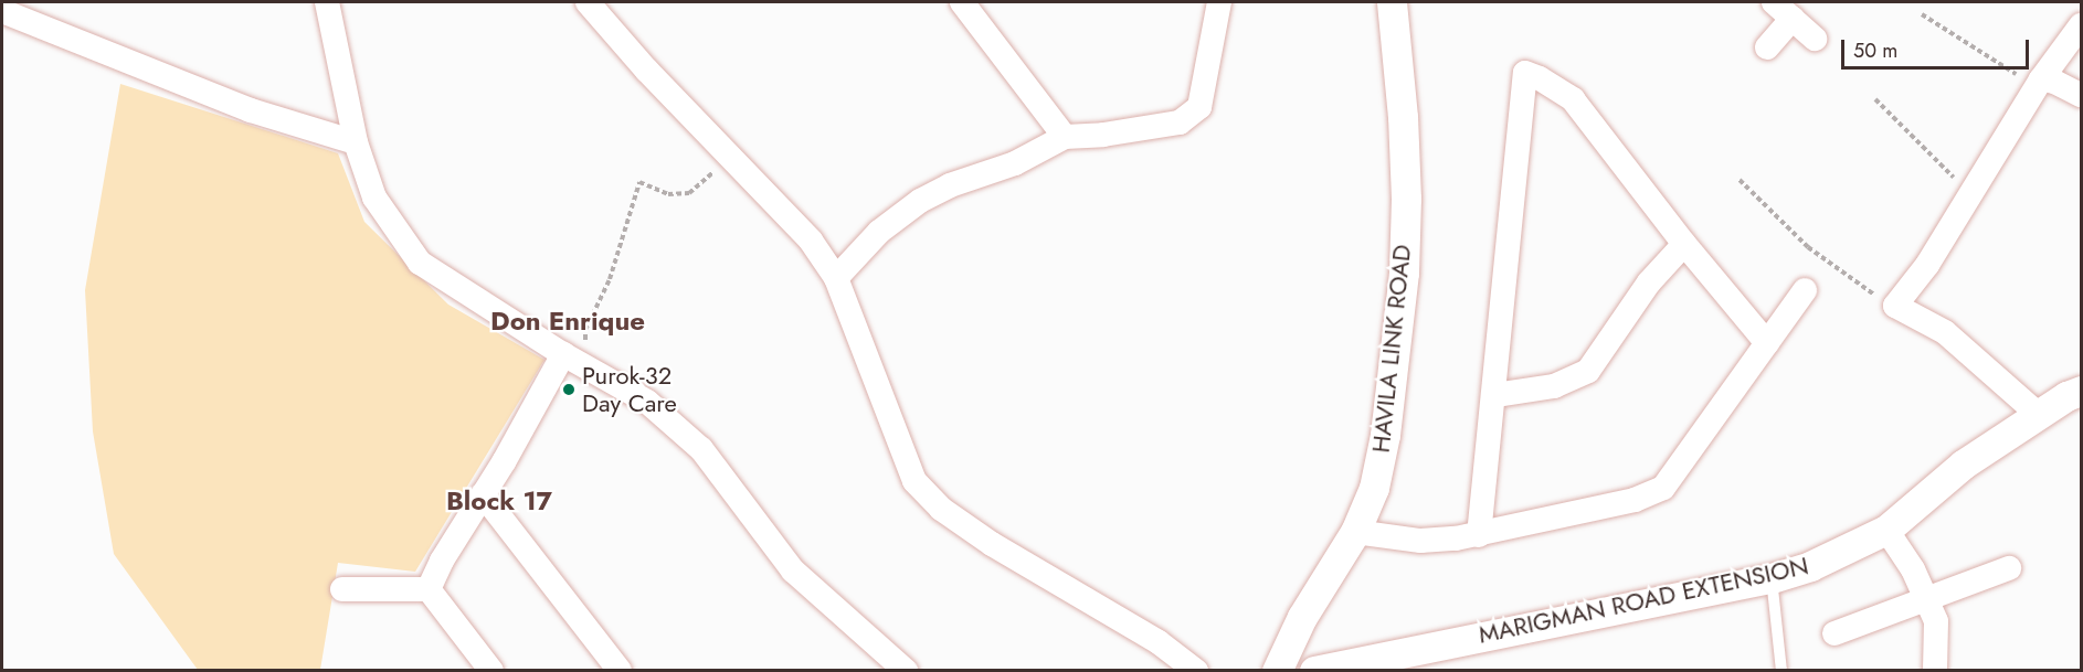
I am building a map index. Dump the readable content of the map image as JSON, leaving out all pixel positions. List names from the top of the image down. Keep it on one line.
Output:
{"streets":{"street":["HAVILA LINK ROAD","MARIGMAN ROAD EXTENSION"]},"districts":["Don Enrique","Block 17"],"places":["Purok-32 Day Care"],"scale_bar":"50 m"}
